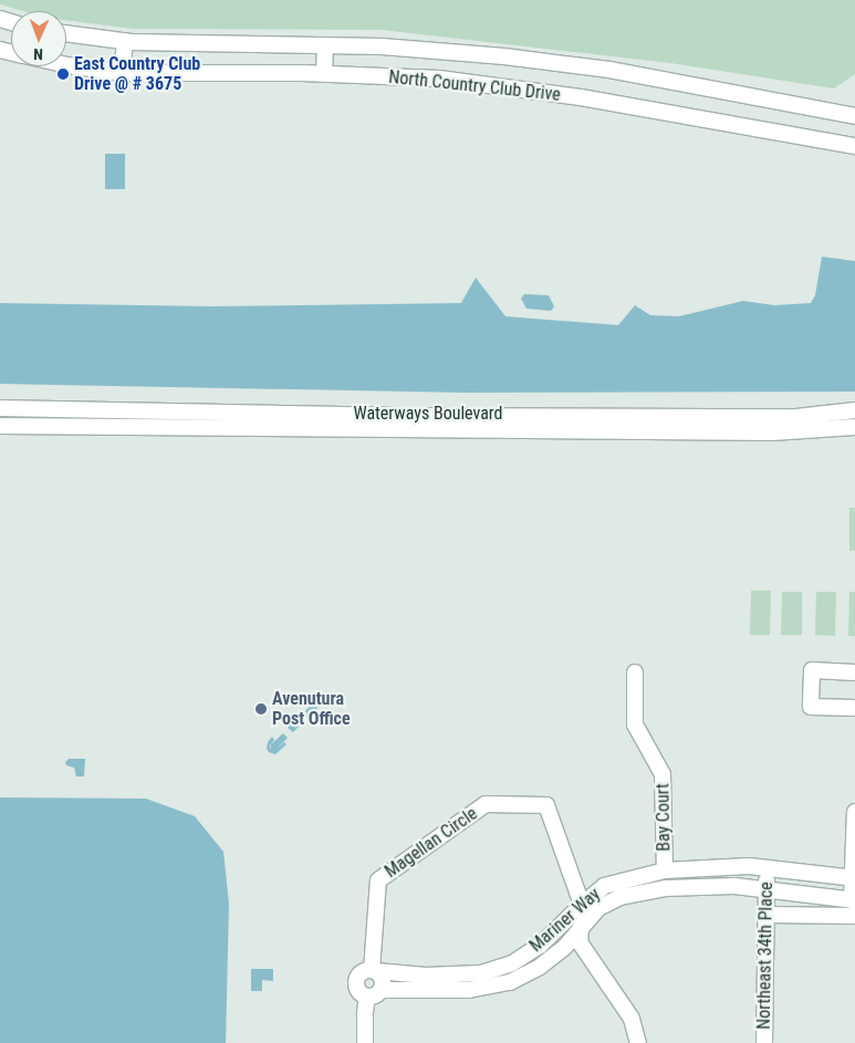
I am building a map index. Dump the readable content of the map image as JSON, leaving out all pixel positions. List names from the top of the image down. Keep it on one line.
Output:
{"streets":{"street":["North Country Club Drive","Waterways Boulevard","Bay Court","Magellan Circle","Mariner Way","Northeast 34th Place"]},"crossings":[["Bay Court","Mariner Way"],["Magellan Circle","Mariner Way"],["Mariner Way","Northeast 34th Place"]],"places":["East Country Club Drive @ # 3675","Avenutura Post Office"],"north":"bottom"}
